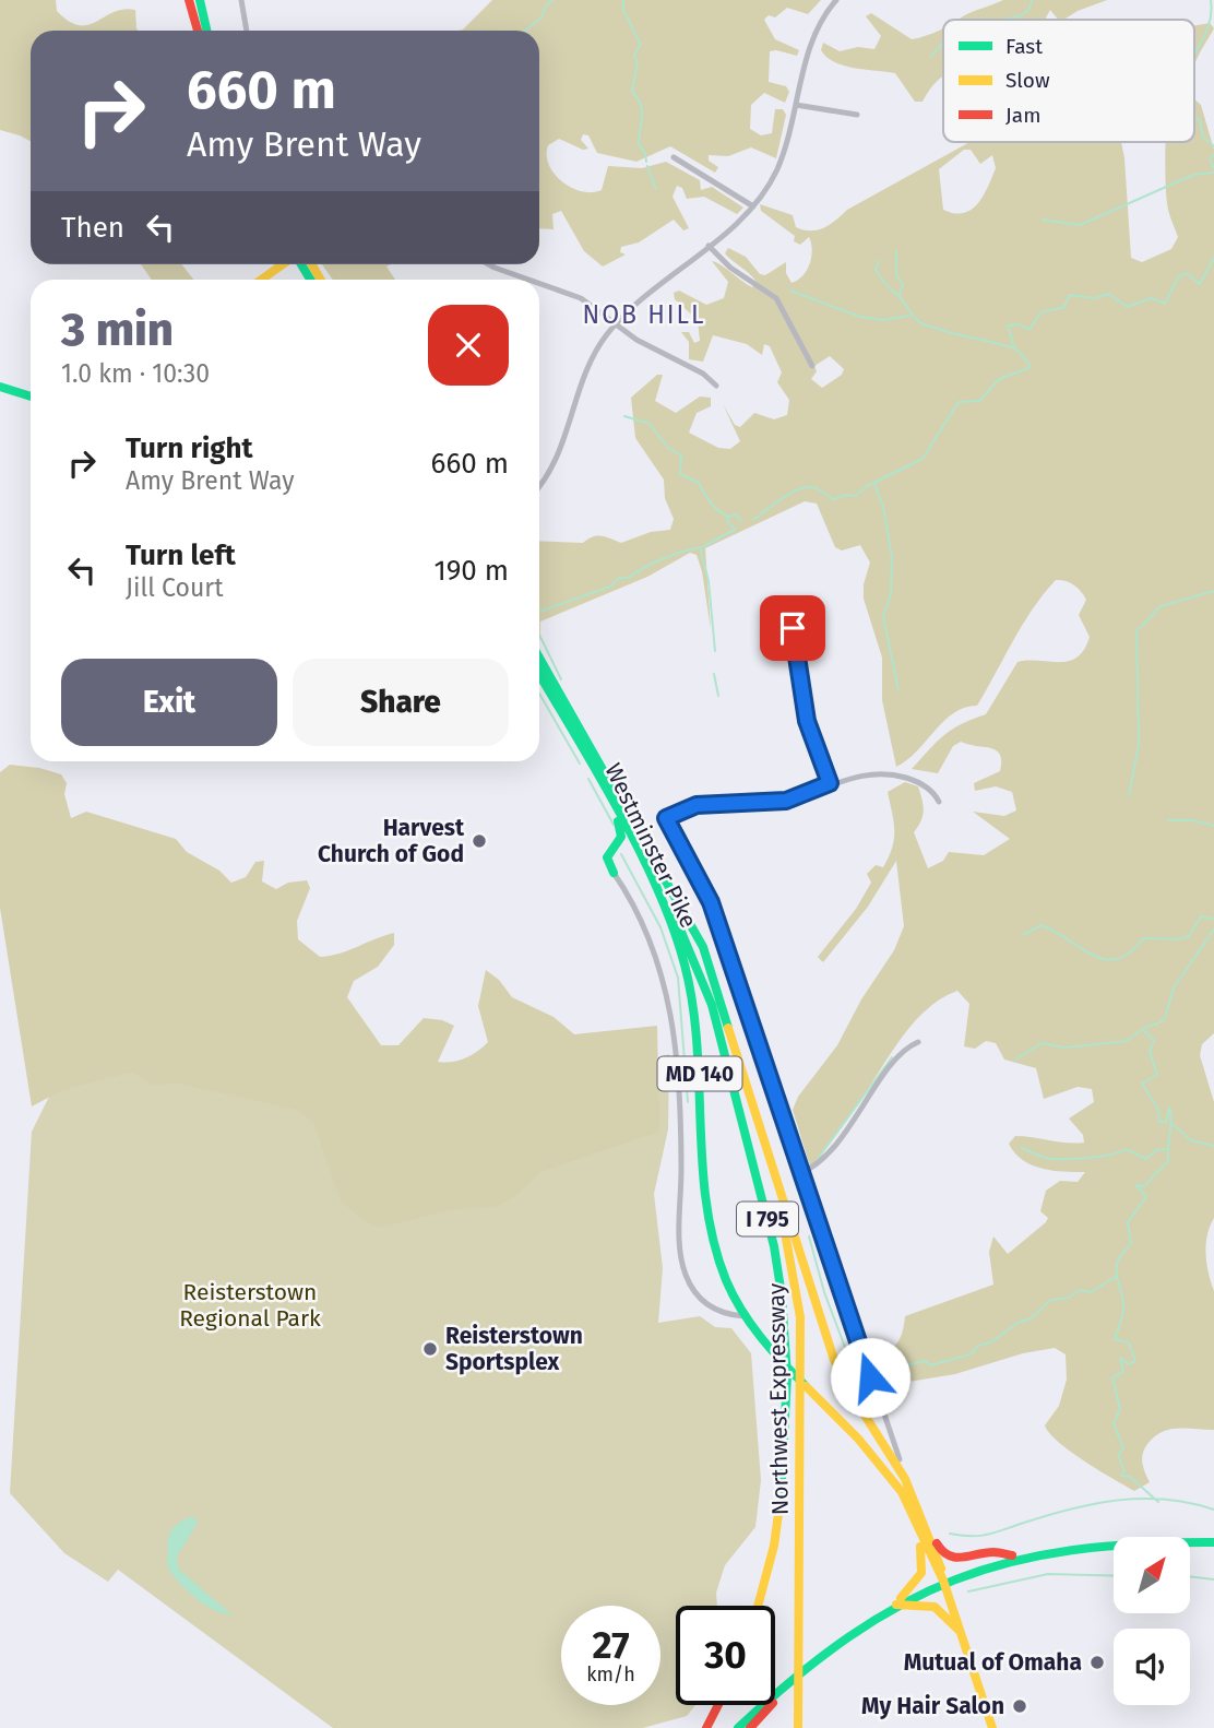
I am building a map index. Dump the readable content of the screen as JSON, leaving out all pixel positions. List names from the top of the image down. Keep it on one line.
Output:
{"streets":{"main road":["Westminster Pike","MD 140","I 795","Northwest Expressway"]},"crossings":[["Westminster Pike","Northwest Expressway"]],"districts":["NOB HILL"],"parks":["Reisterstown Regional Park"],"places":["Harvest Church of God","Reisterstown Sportsplex","Mutual of Omaha","My Hair Salon"],"legend":["Fast","Slow","Jam"],"north":"top right","page":{"turn":["660 m","Amy Brent Way"],"then":"Then","heading":["3 min","1.0 km · 10:30"],"list":[{"name":"Turn right","note":"Amy Brent Way","value":"660 m"},{"name":"Turn left","note":"Jill Court","value":"190 m"}],"buttons":["Exit","Share"],"speed":"27 km/h","limit":"30"}}
